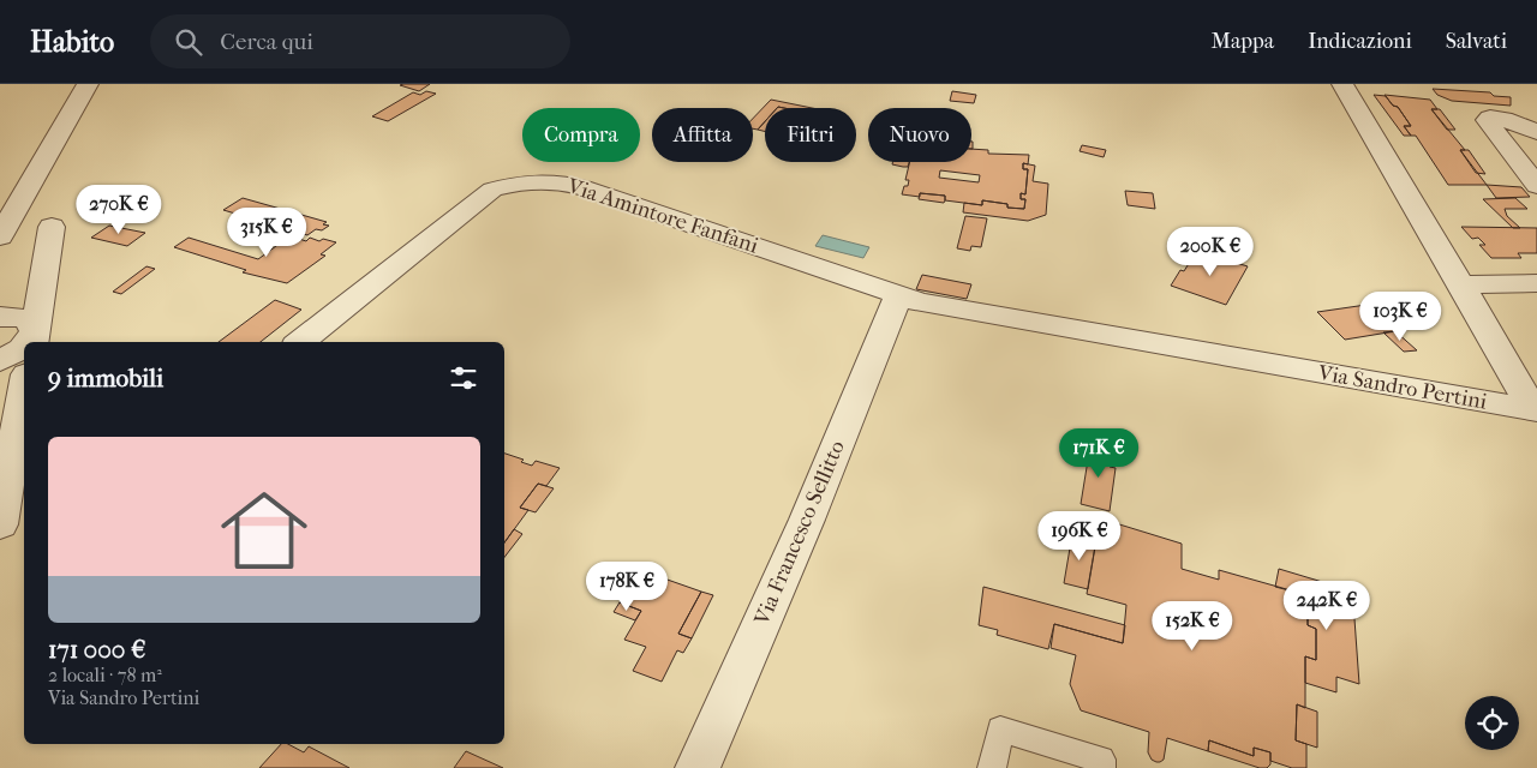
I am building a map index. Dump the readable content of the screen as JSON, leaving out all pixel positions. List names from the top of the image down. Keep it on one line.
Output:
{"streets":{"street":["Via Amintore Fanfani","Via Sandro Pertini","Via Francesco Sellitto"]},"crossings":[["Via Amintore Fanfani","Via Sandro Pertini"],["Via Amintore Fanfani","Via Francesco Sellitto"],["Via Sandro Pertini","Via Francesco Sellitto"]],"page":{"header":"Habito","search":"Cerca qui","nav":["Mappa","Indicazioni","Salvati"],"chip":["Compra","Affitta","Filtri","Nuovo"],"price":["270K €","315K €","200K €","103K €","171K €","196K €","178K €","242K €","152K €"],"heading":"9 immobili","list":[{"name":"171 000 €","note":"2 locali · 78 m² · Via Sandro Pertini"}]}}
